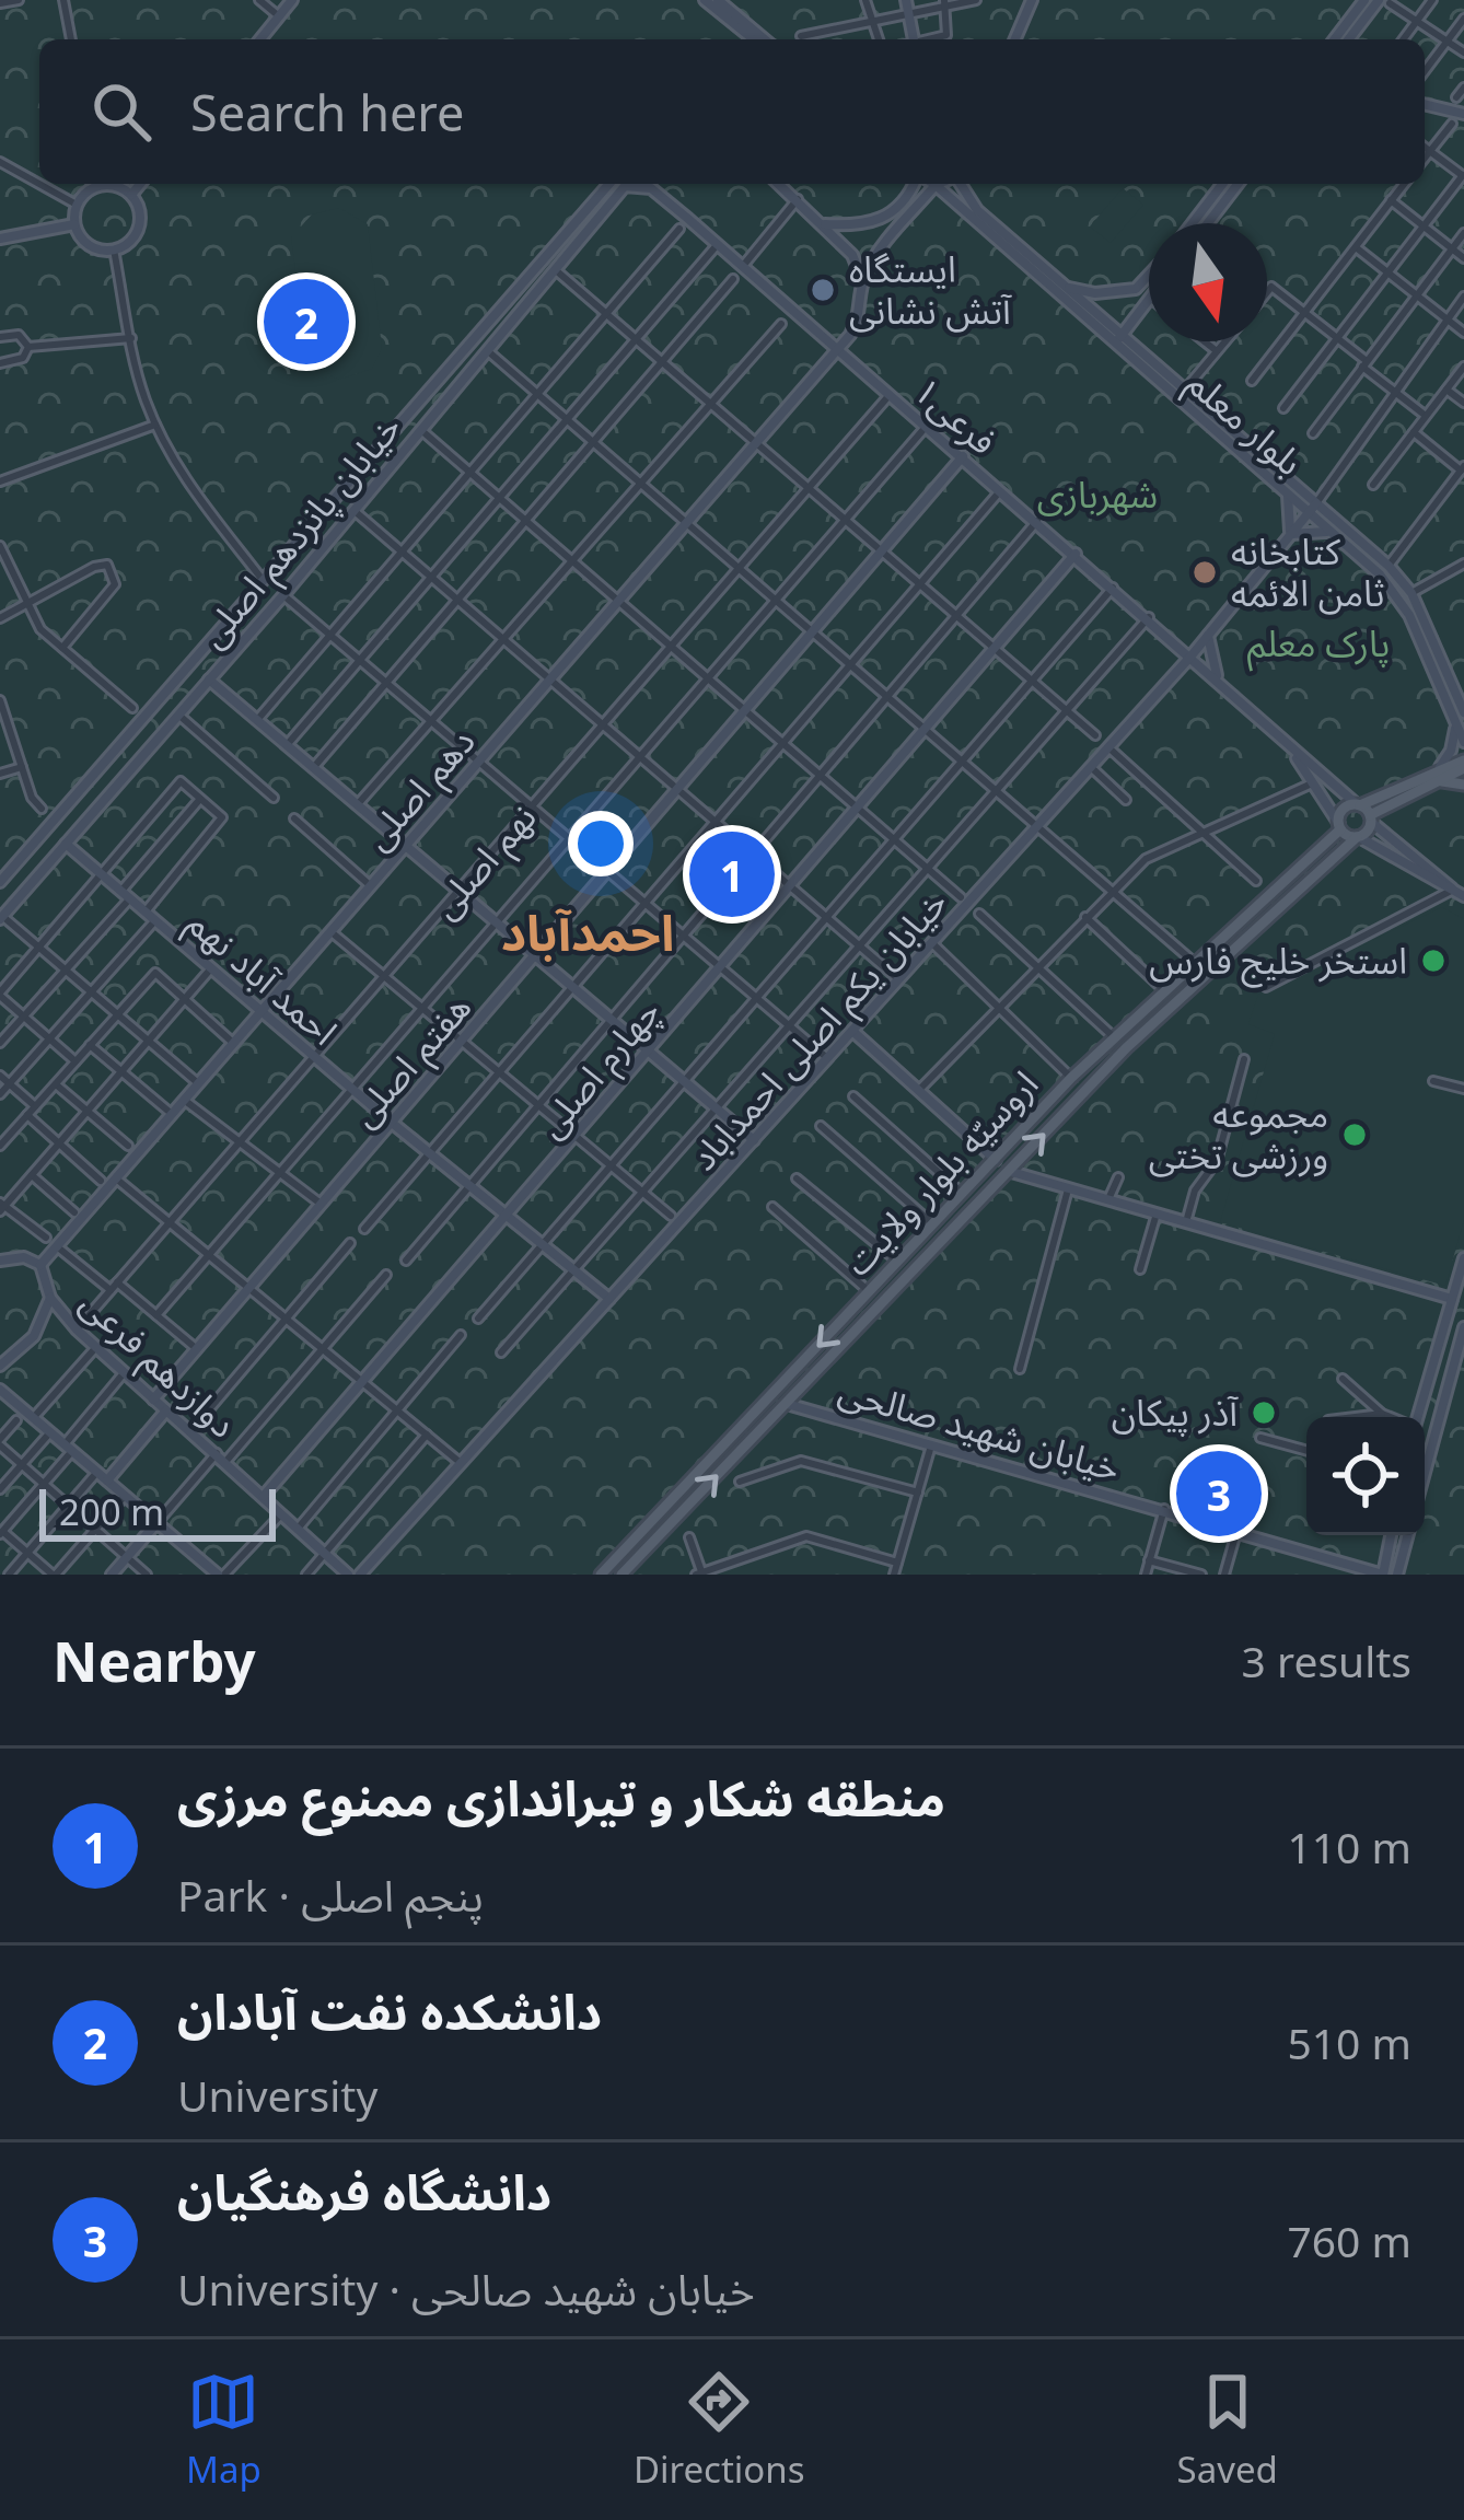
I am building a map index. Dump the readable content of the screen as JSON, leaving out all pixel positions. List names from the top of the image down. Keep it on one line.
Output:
{"streets":{"main road":["اروسیّه بلوار ولایت"],"street":["فرعی۱","بلوار معلم","خیابان پانزدهم اصلی","دهم اصلی","نهم اصلی","احمد آباد نهم","خیابان یکم اصلی احمداباد","هفتم اصلی","چهارم اصلی","دوازدهم فرعی","خیابان شهید صالحی"]},"crossings":[["فرعی۱","بلوار معلم"],["فرعی۱","خیابان پانزدهم اصلی"],["فرعی۱","دهم اصلی"],["فرعی۱","نهم اصلی"],["فرعی۱","خیابان یکم اصلی احمداباد"],["فرعی۱","هفتم اصلی"],["فرعی۱","چهارم اصلی"],["فرعی۱","اروسیّه بلوار ولایت"],["بلوار معلم","خیابان یکم اصلی احمداباد"],["بلوار معلم","اروسیّه بلوار ولایت"],["خیابان پانزدهم اصلی","احمد آباد نهم"],["دهم اصلی","احمد آباد نهم"],["نهم اصلی","احمد آباد نهم"],["نهم اصلی","دوازدهم فرعی"],["احمد آباد نهم","خیابان یکم اصلی احمداباد"],["احمد آباد نهم","هفتم اصلی"],["احمد آباد نهم","چهارم اصلی"],["خیابان یکم اصلی احمداباد","اروسیّه بلوار ولایت"],["هفتم اصلی","دوازدهم فرعی"],["چهارم اصلی","دوازدهم فرعی"],["اروسیّه بلوار ولایت","خیابان شهید صالحی"]],"districts":["احمدآباد"],"parks":["شهربازی","پارک معلم"],"places":["ایستگاه آتش نشانی","کتابخانه ثامن الائمه","استخر خلیج فارس","مجموعه ورزشی تختی","آذر پیکان"],"scale_bar":"200 m","north":"bottom","page":{"search":"Search here","pins":["2","1","3"],"scale":"200 m","heading":["Nearby","3 results"],"list":[{"mark":"1","name":"منطقه شکار و تیراندازی ممنوع مرزی","note":"Park · پنجم اصلی","value":"110 m"},{"mark":"2","name":"دانشکده نفت آبادان","note":"University","value":"510 m"},{"mark":"3","name":"دانشگاه فرهنگیان","note":"University · خیابان شهید صالحی","value":"760 m"}],"nav":["Map","Directions","Saved"]}}
